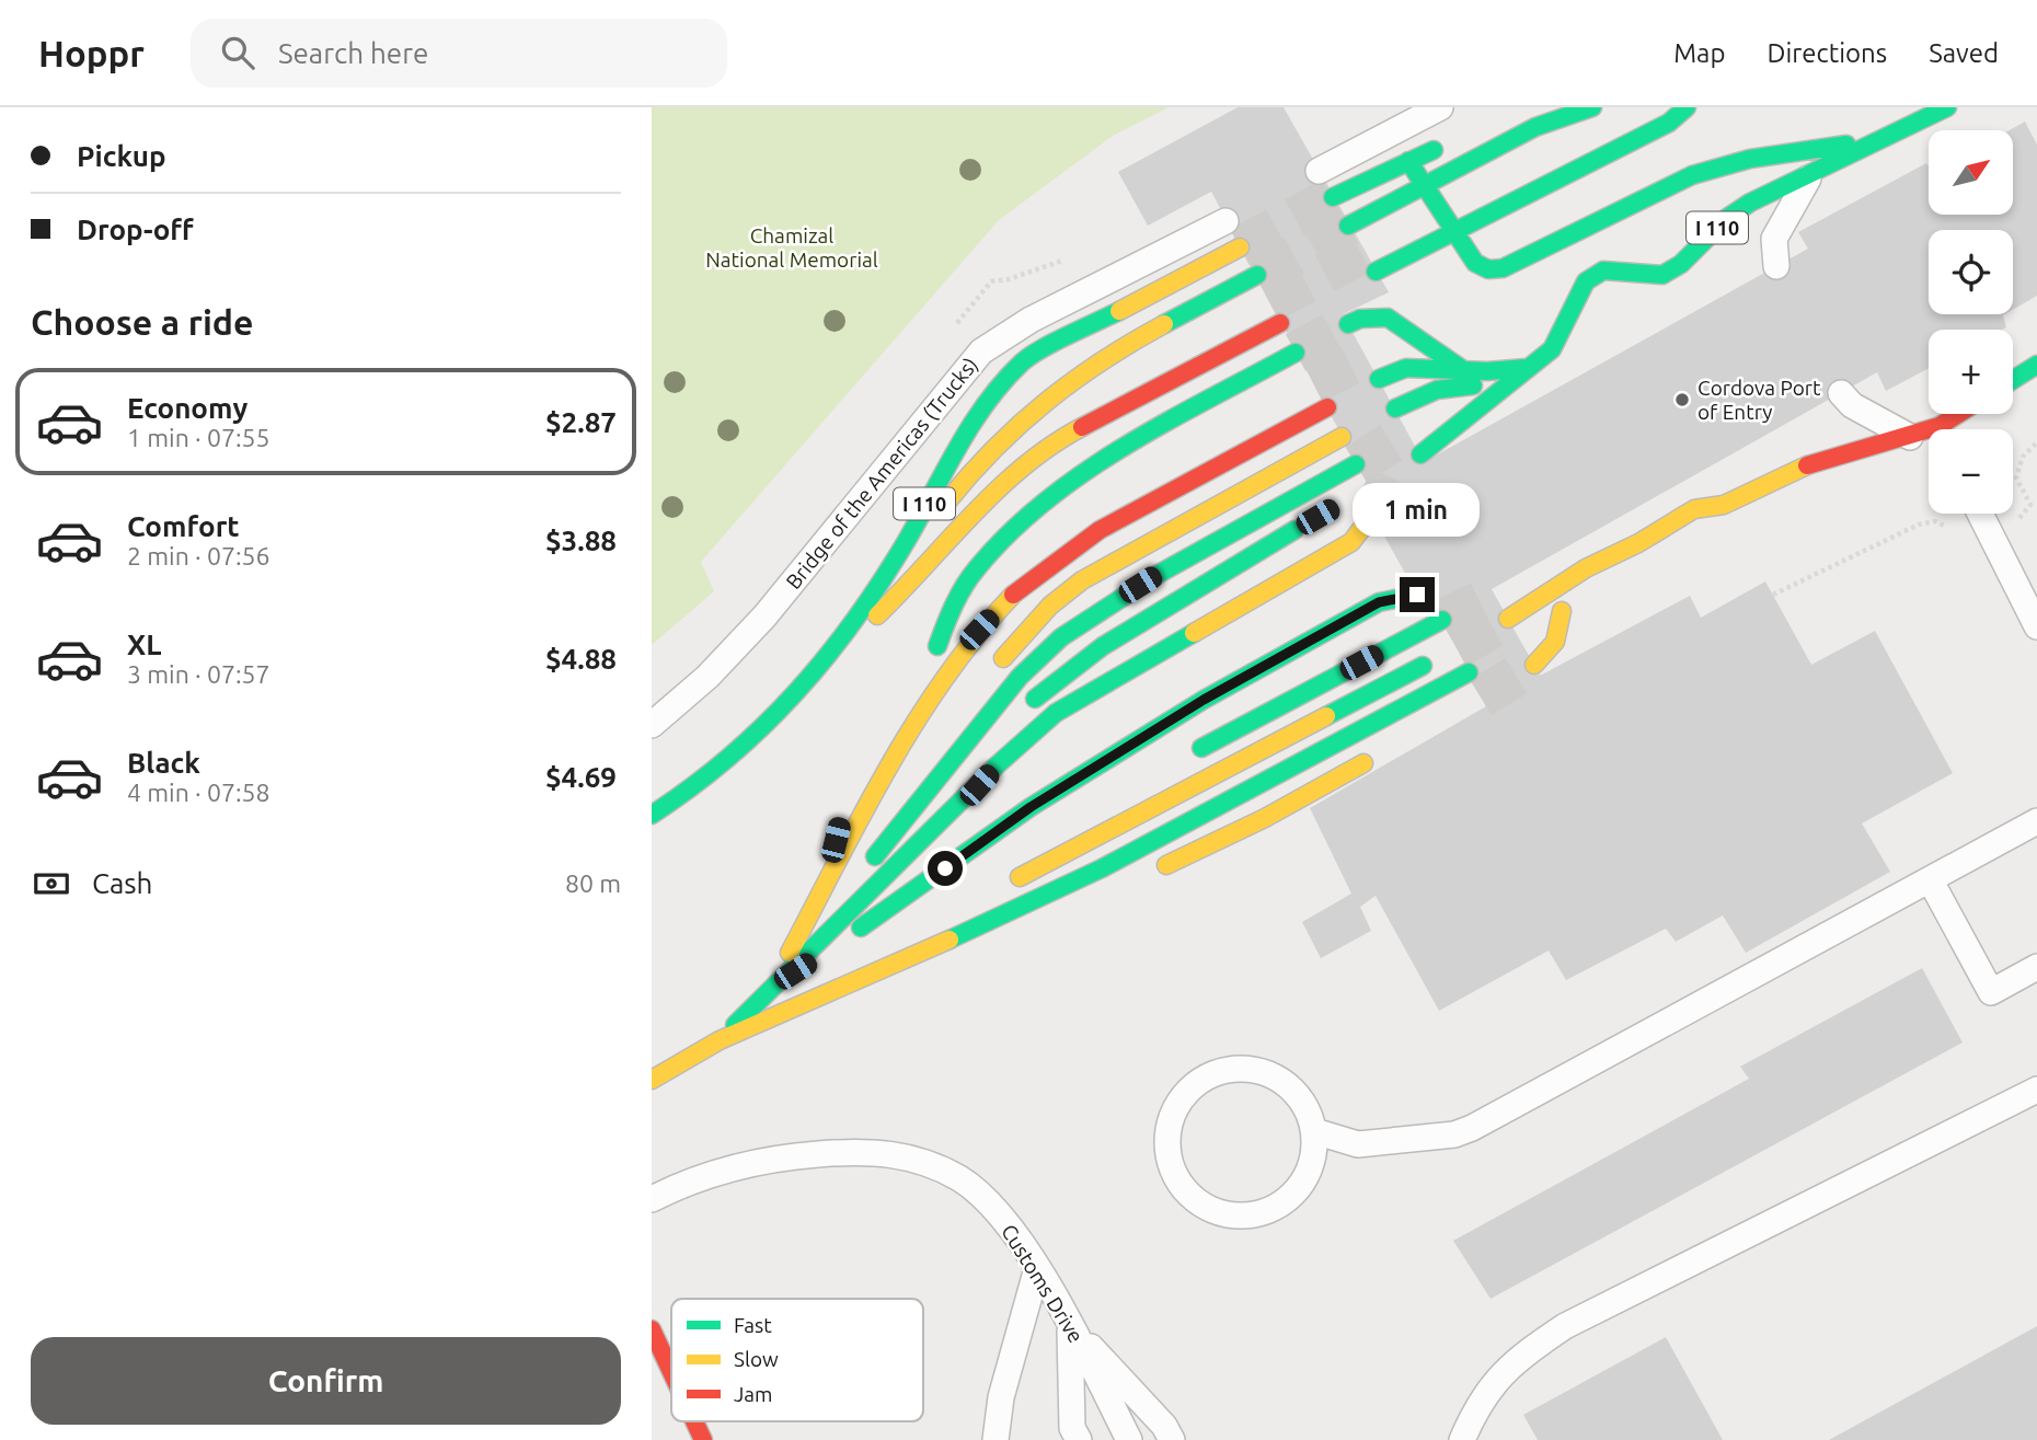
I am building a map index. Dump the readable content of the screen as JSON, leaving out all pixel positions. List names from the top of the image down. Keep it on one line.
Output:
{"streets":{"main road":["I 110"],"lane":["Bridge of the Americas (Trucks)","Customs Drive"]},"parks":["Chamizal National Memorial"],"places":["Cordova Port of Entry"],"legend":["Fast","Slow","Jam"],"north":"top right","page":{"header":"Hoppr","search":"Search here","nav":["Map","Directions","Saved"],"banner":["Pickup","Drop-off"],"map_buttons":["+","−"],"heading":"Choose a ride","list":[{"name":"Economy","note":"1 min · 07:55","value":"$2.87"},{"name":"Comfort","note":"2 min · 07:56","value":"$3.88"},{"name":"XL","note":"3 min · 07:57","value":"$4.88"},{"name":"Black","note":"4 min · 07:58","value":"$4.69"}],"bubble":"1 min","pay":["Cash","80 m"],"buttons":"Confirm"}}
